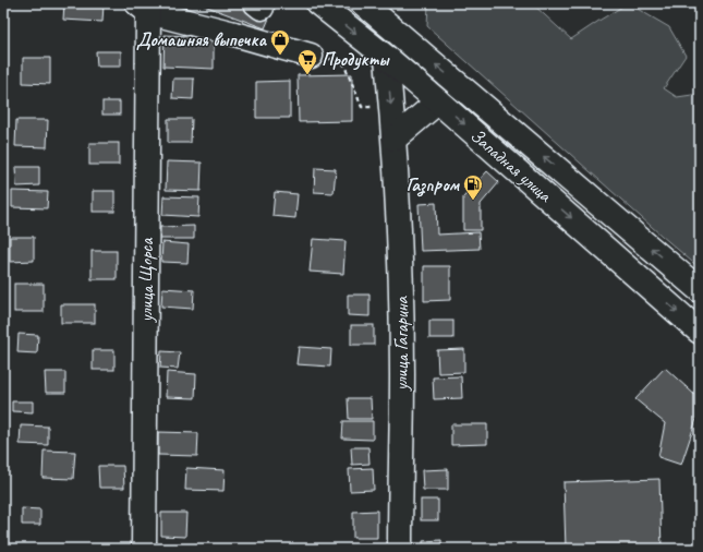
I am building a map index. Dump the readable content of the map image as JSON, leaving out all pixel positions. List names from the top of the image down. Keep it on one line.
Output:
{"streets":{"street":["Западная улица","улица Щорса","улица Гагарина"]},"crossings":[["Западная улица","улица Гагарина"]],"places":{"shop":["Домашняя выпечка"],"supermarket":["Продукты"],"fuel station":["Газпром"]}}
